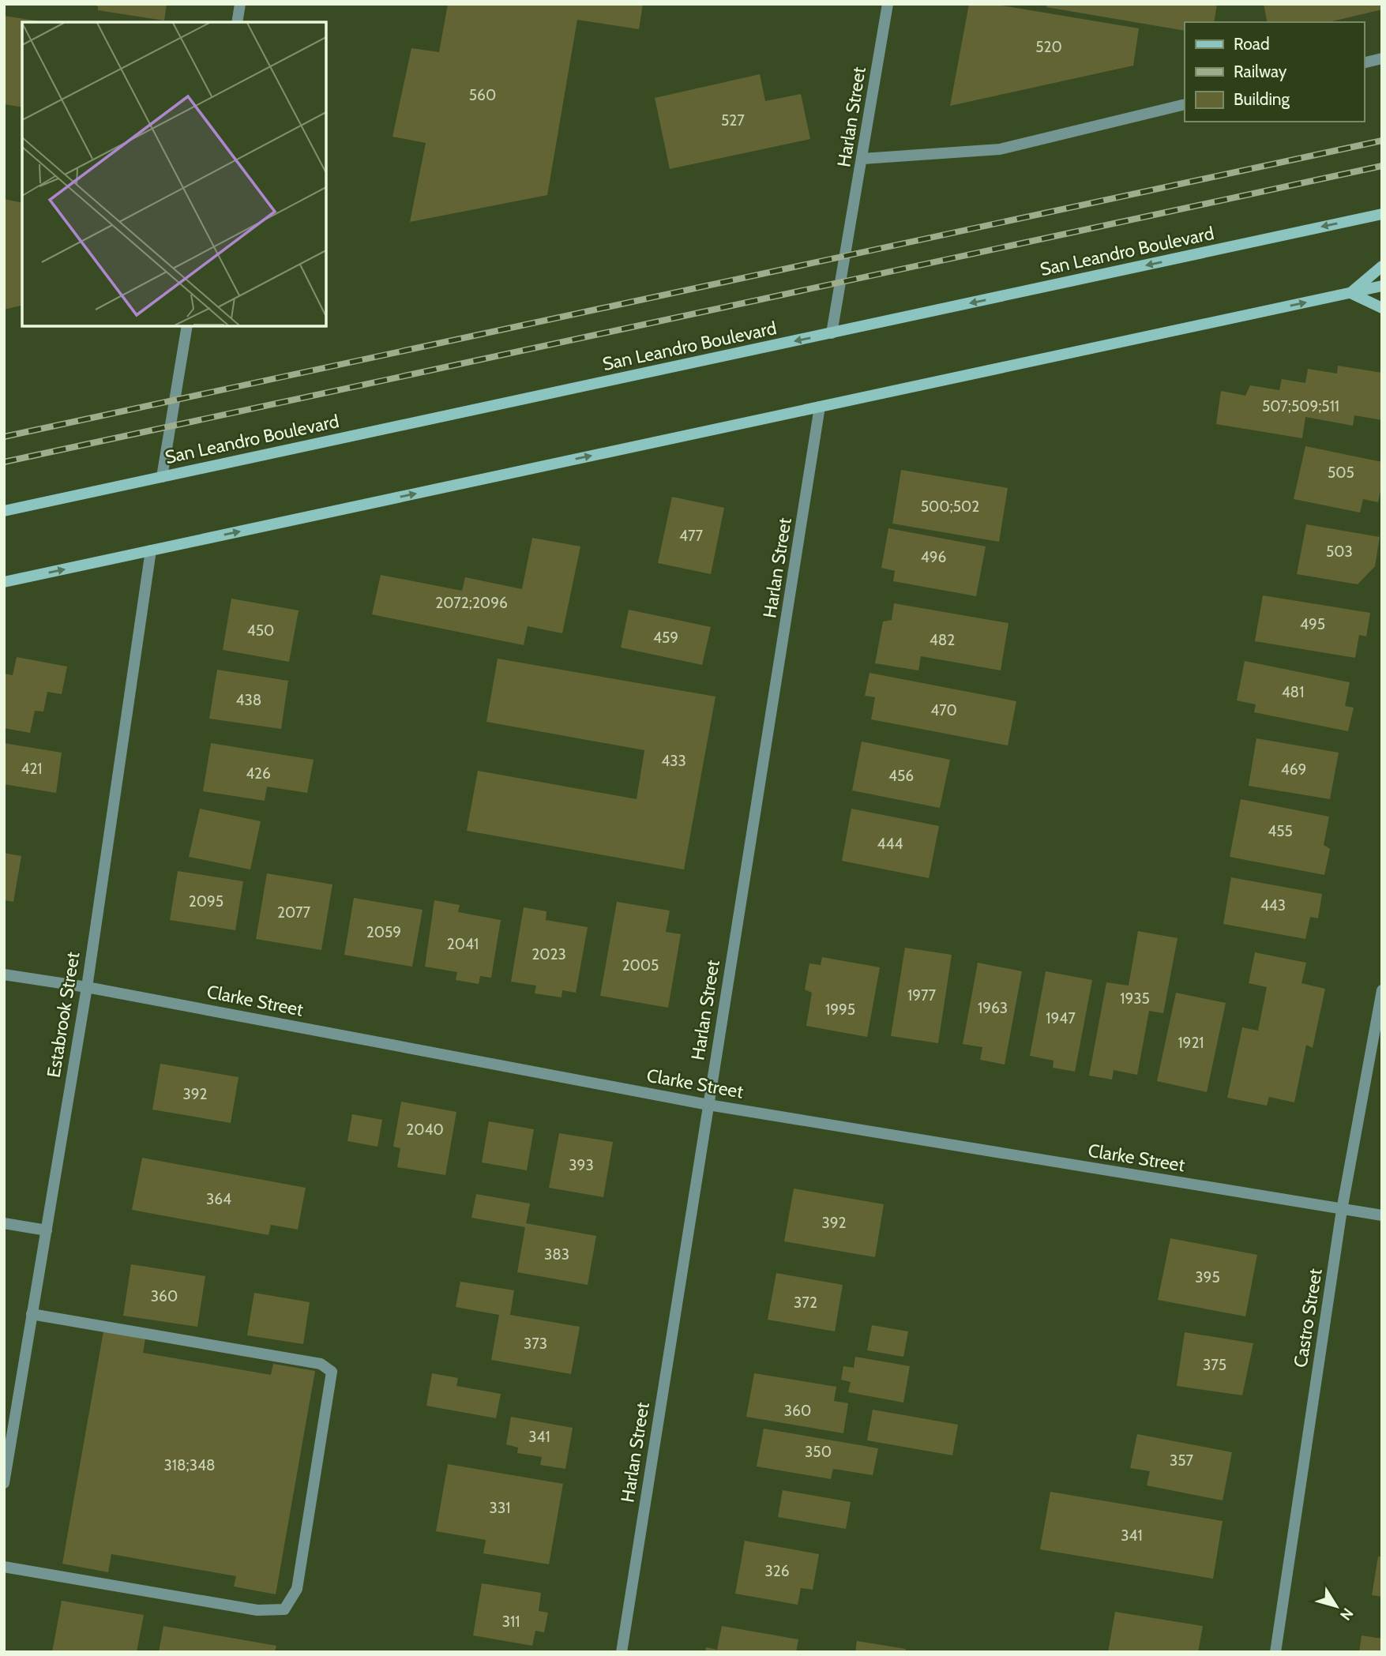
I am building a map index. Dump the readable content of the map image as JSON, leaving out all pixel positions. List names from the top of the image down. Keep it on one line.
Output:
{"streets":{"main road":["San Leandro Boulevard"],"street":["Harlan Street","Clarke Street","Estabrook Street","Castro Street"]},"crossings":[["Harlan Street","San Leandro Boulevard"],["Harlan Street","Clarke Street"],["Clarke Street","Estabrook Street"],["Clarke Street","Castro Street"]],"house_numbers":["520","560","527","507;509;511","505","500;502","477","503","496","2072;2096","495","450","459","482","481","438","470","433","421","469","426","456","455","444","2095","443","2077","2059","2041","2023","2005","1977","1935","1963","1995","1947","1921","392","2040","393","364","392","383","395","360","372","373","375","360","341","350","357","318;348","331","341","326","311"],"legend":["Road","Railway","Building"],"north":"bottom right"}
